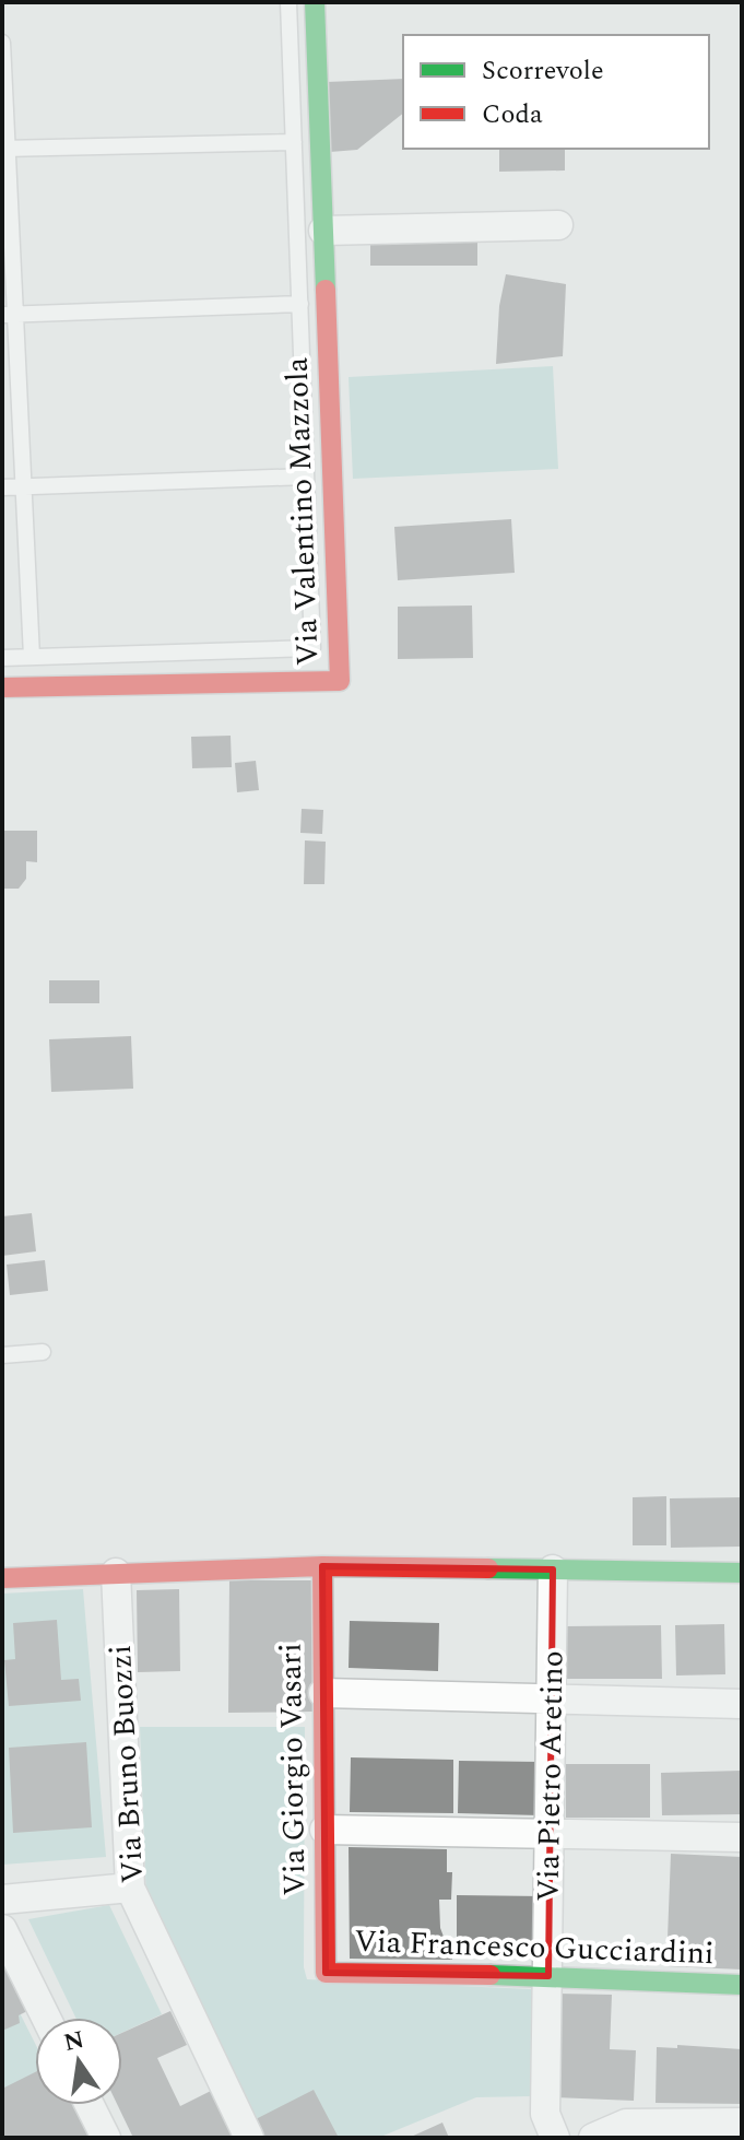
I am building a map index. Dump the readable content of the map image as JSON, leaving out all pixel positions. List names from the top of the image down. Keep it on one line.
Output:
{"streets":{"street":["Via Valentino Mazzola","Via Bruno Buozzi","Via Giorgio Vasari","Via Pietro Aretino","Via Francesco Gucciardini"]},"crossings":[["Via Giorgio Vasari","Via Francesco Gucciardini"],["Via Pietro Aretino","Via Francesco Gucciardini"]],"legend":["Scorrevole","Coda"],"north":"top"}
